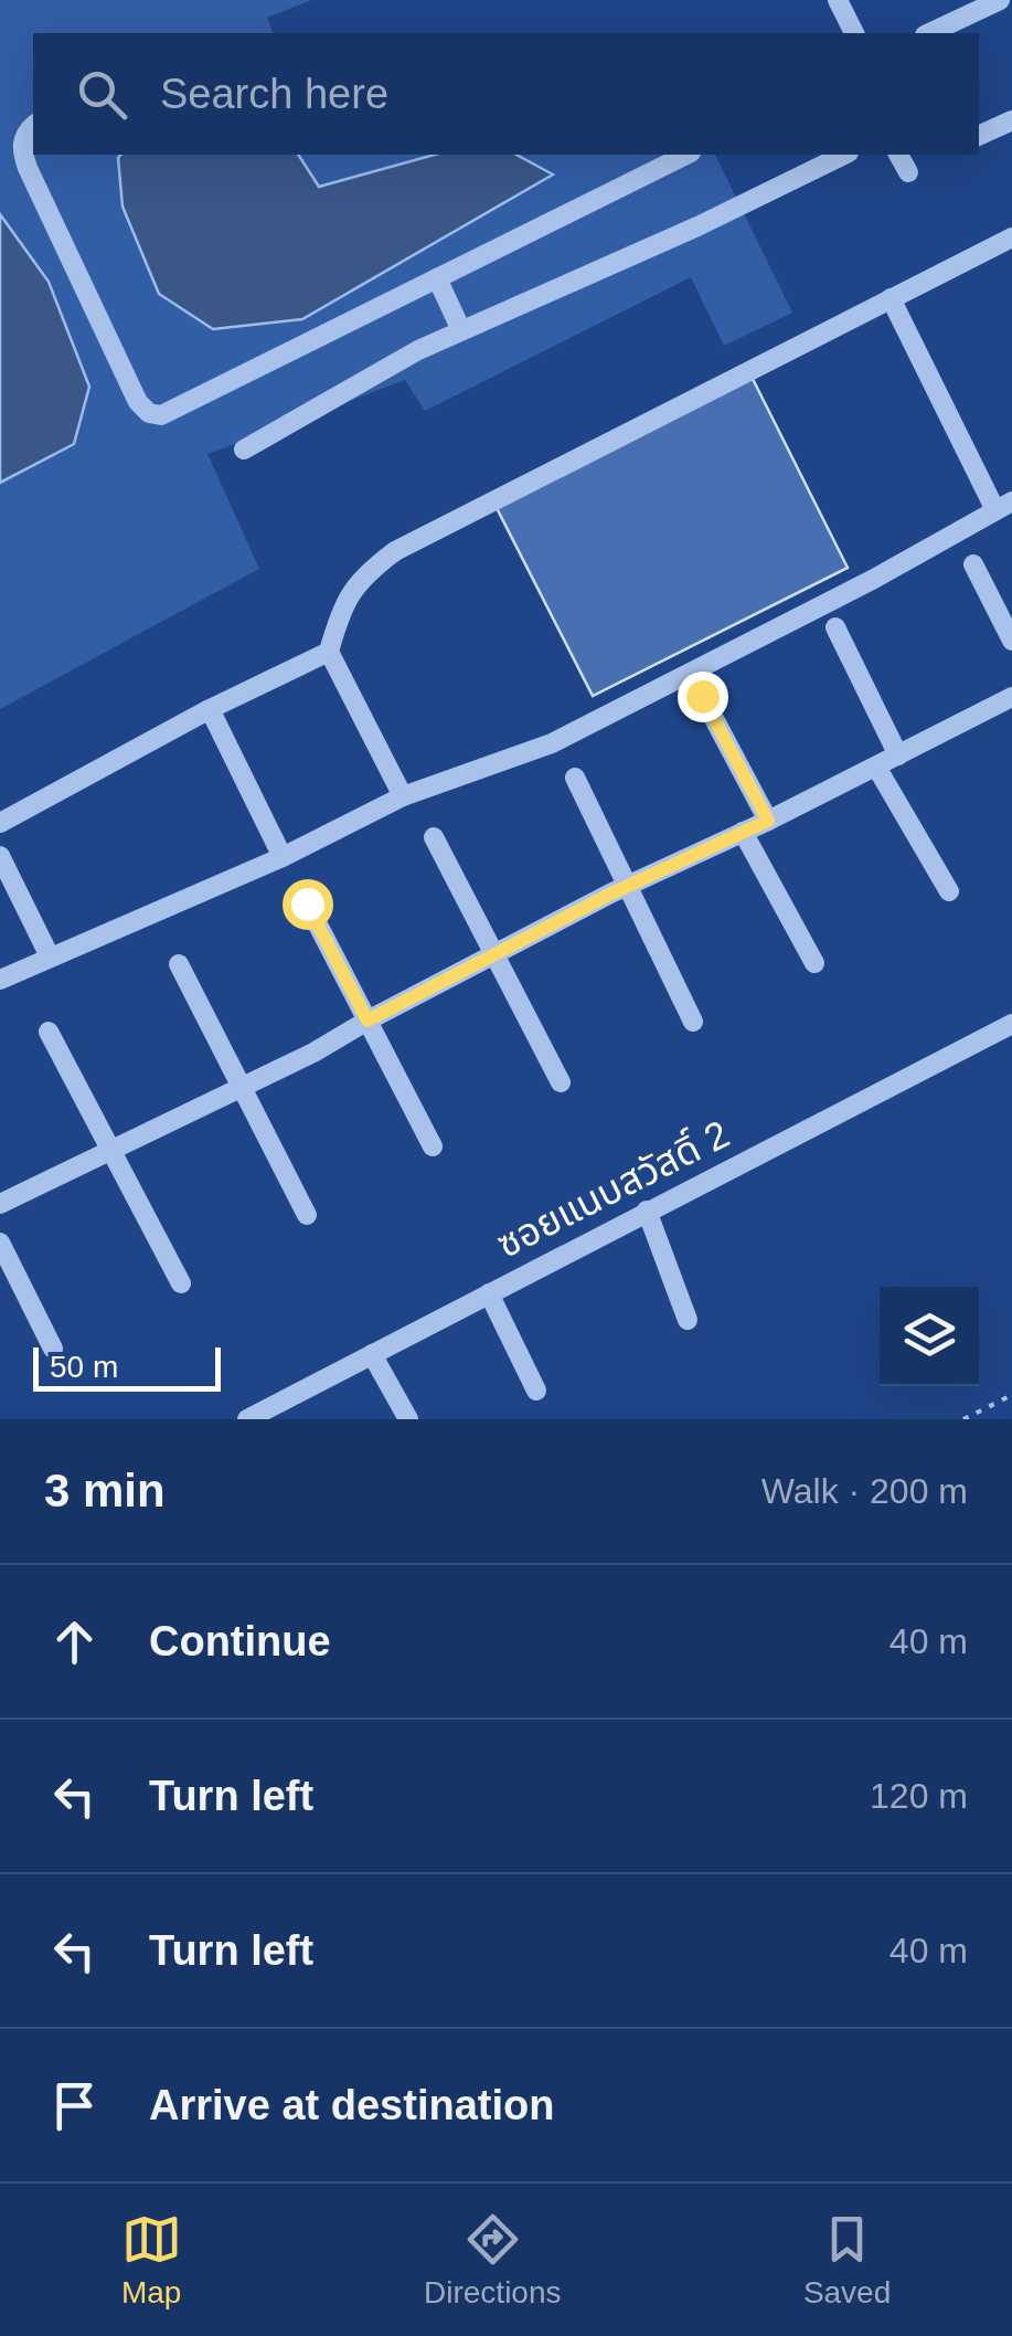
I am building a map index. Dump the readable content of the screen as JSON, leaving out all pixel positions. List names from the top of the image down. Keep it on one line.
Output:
{"streets":{"street":["ซอยแนบสวัสดิ์ 2"]},"scale_bar":"50 m","page":{"search":"Search here","scale":"50 m","heading":["3 min","Walk · 200 m"],"list":[["Continue","40 m"],["Turn left","120 m"],["Turn left","40 m"],"Arrive at destination"],"nav":["Map","Directions","Saved"]}}
